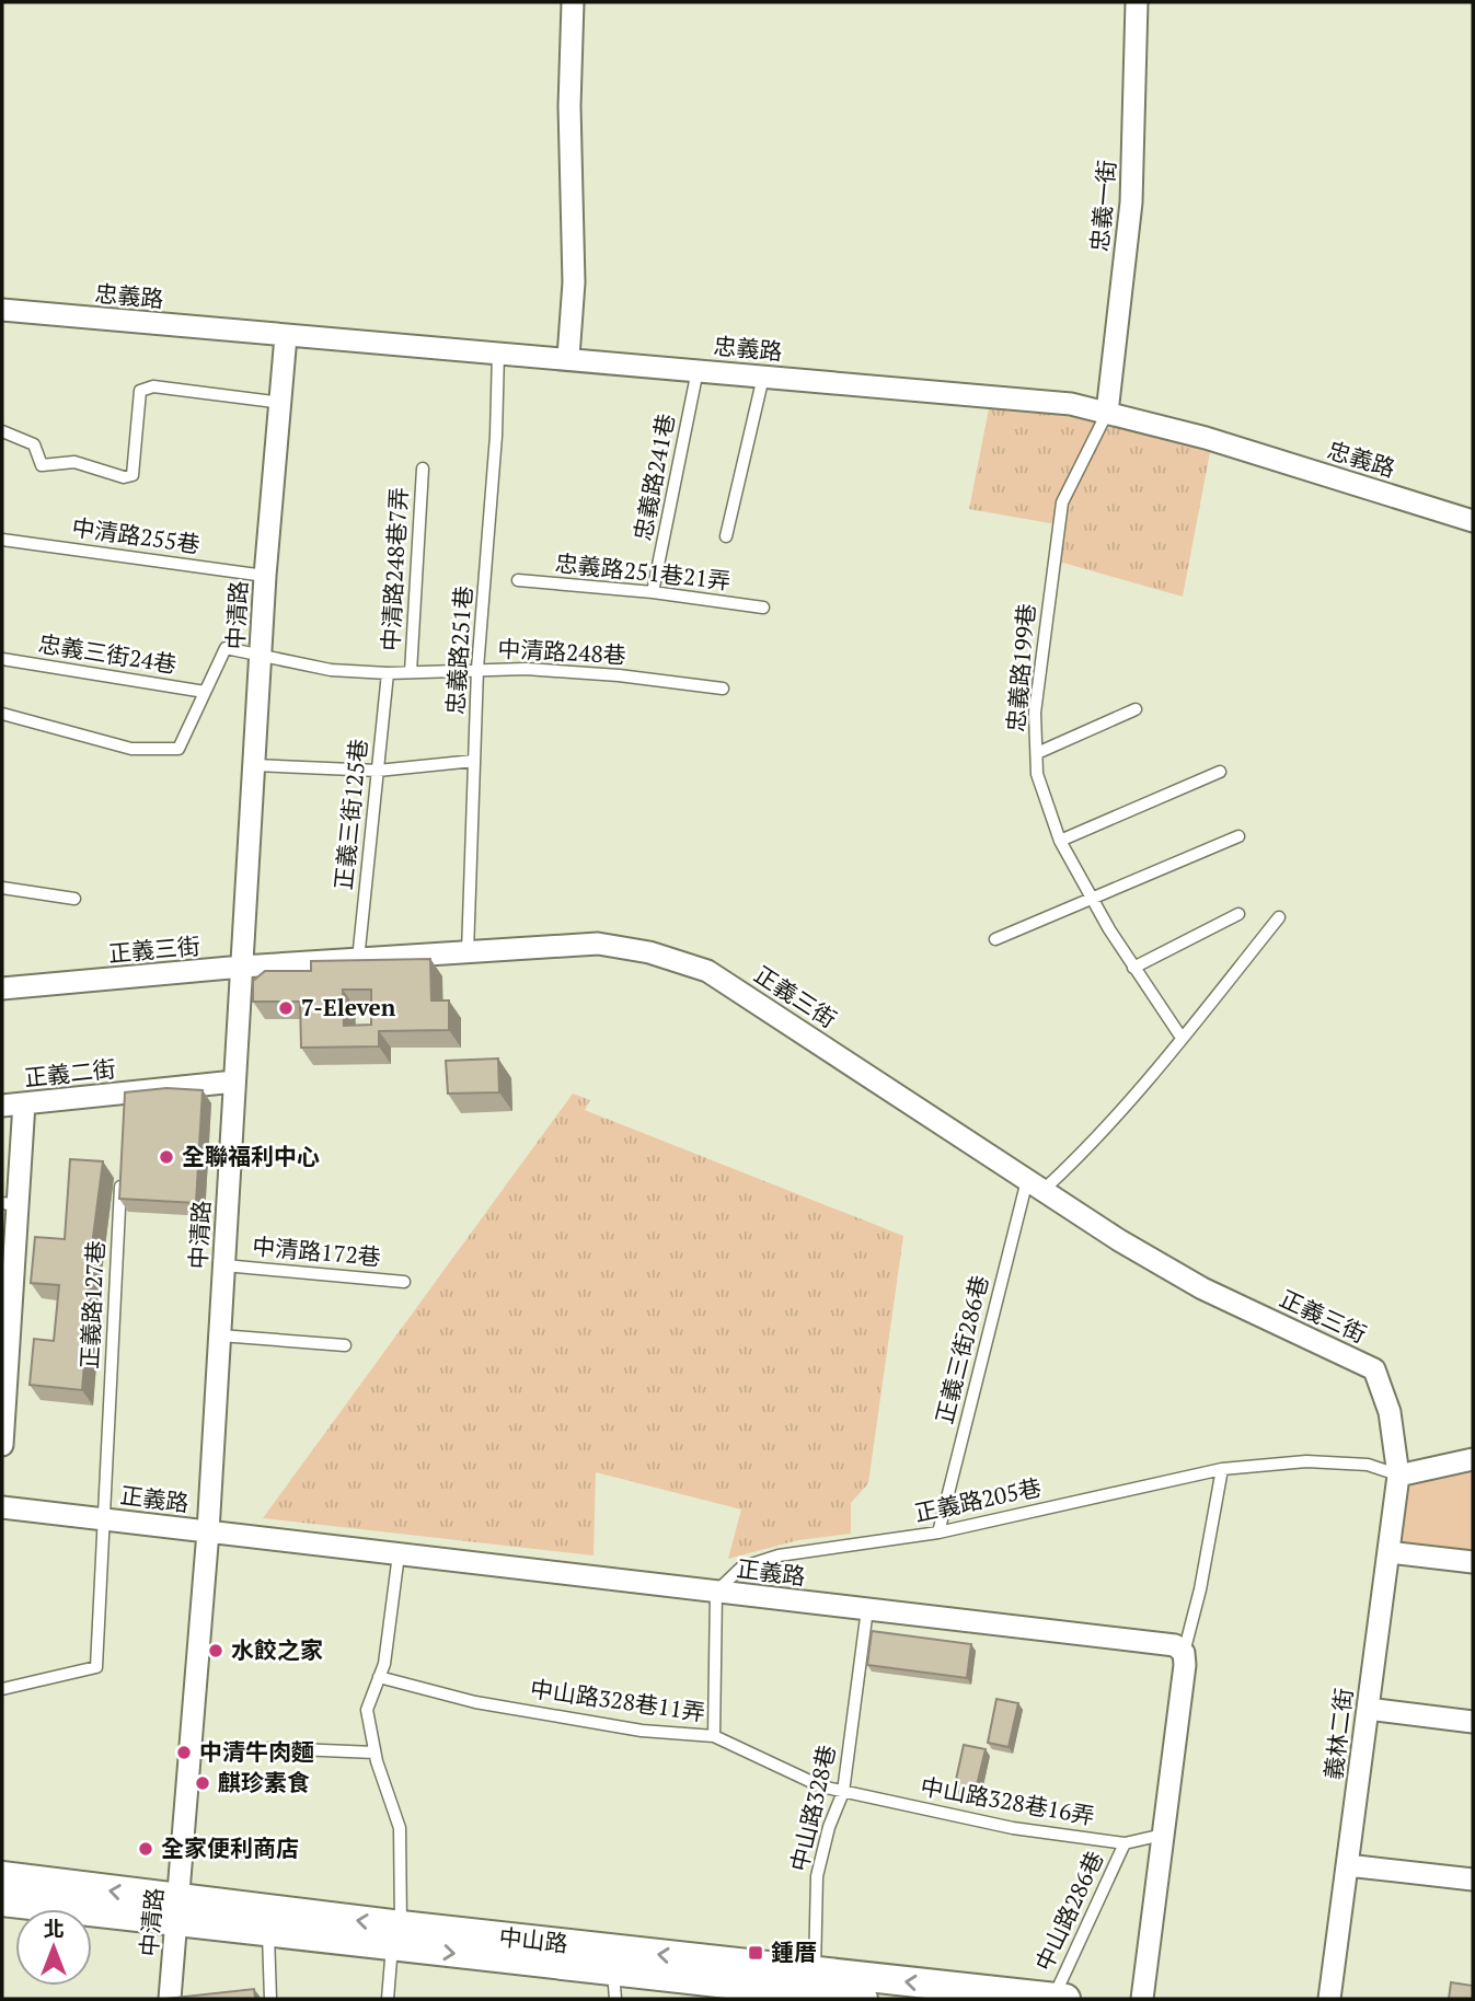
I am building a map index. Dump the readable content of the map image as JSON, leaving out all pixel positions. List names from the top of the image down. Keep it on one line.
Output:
{"streets":{"main road":["中山路"],"street":["忠義一街","忠義路","中清路","正義三街","正義二街","正義路","義林二街"],"lane":["忠義路241巷","中清路255巷","中清路248巷7弄","忠義路251巷21弄","忠義路251巷","中清路248巷","忠義三街24巷","忠義路199巷","正義三街125巷","中清路172巷","正義路127巷","正義三街286巷","正義路205巷","中山路328巷11弄","中山路328巷16弄","中山路328巷","中山路286巷"]},"crossings":[["忠義一街","忠義路"],["忠義一街","忠義路199巷"],["忠義路","忠義路241巷"],["忠義路","中清路"],["忠義路","忠義路251巷"],["忠義路","忠義路199巷"],["忠義路241巷","忠義路251巷21弄"],["中清路255巷","中清路"],["中清路248巷7弄","中清路248巷"],["中清路","中清路248巷"],["中清路","正義三街"],["中清路","正義二街"],["中清路","中清路172巷"],["中清路","正義路"],["中清路","中山路"],["忠義路251巷","中清路248巷"],["忠義路251巷","正義三街"],["中清路248巷","忠義三街24巷"],["中清路248巷","正義三街125巷"],["正義三街125巷","正義三街"],["正義三街","正義三街286巷"],["正義三街","正義路205巷"],["正義三街","義林二街"],["正義路127巷","正義路"],["正義三街286巷","正義路205巷"],["正義路","正義路205巷"],["正義路","中山路328巷"],["正義路205巷","義林二街"],["中山路328巷11弄","中山路328巷16弄"],["中山路328巷11弄","中山路328巷"],["中山路328巷16弄","中山路328巷"],["中山路328巷16弄","中山路286巷"],["中山路328巷","中山路"],["中山路286巷","中山路"]],"places":{"other":["7-Eleven","全聯福利中心","水餃之家","中清牛肉麵","麒珍素食","全家便利商店"],"transit":["鍾厝"]},"north":"top"}
